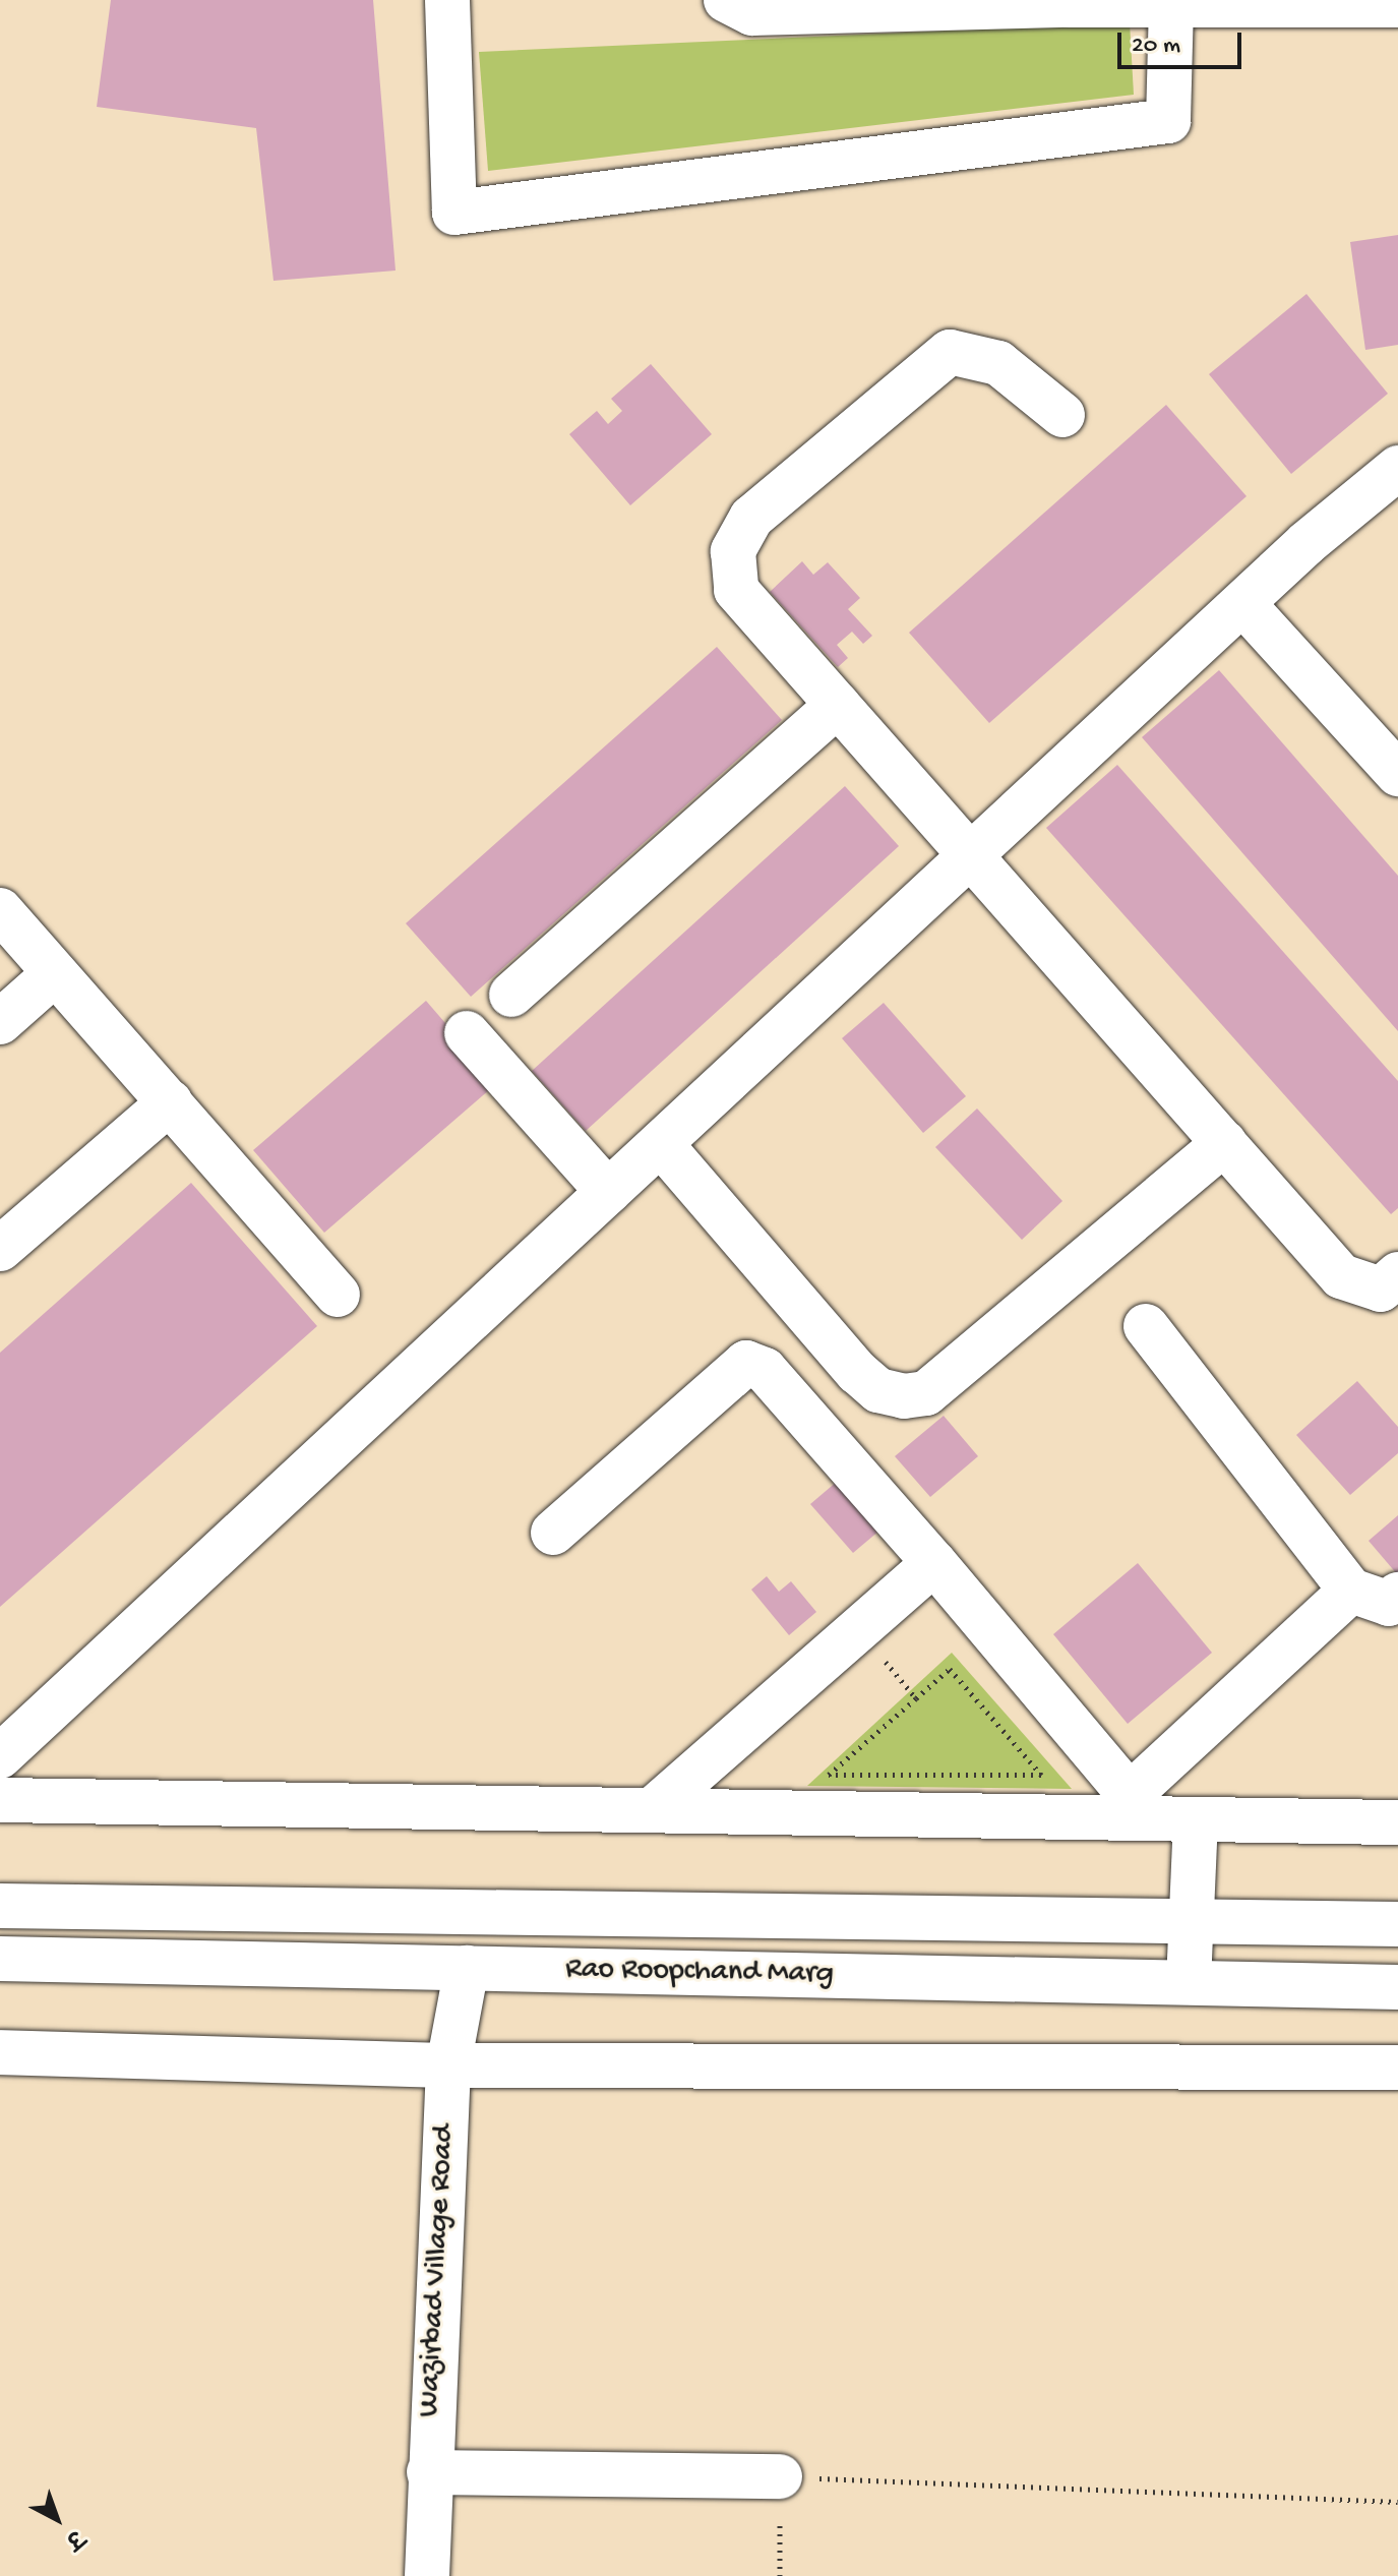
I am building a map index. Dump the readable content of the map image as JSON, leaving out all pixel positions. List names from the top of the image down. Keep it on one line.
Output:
{"streets":{"street":["Rao Roopchand Marg","Wazirbad Village Road"]},"crossings":[["Rao Roopchand Marg","Wazirbad Village Road"]],"scale_bar":"20 m","north":"bottom right"}
